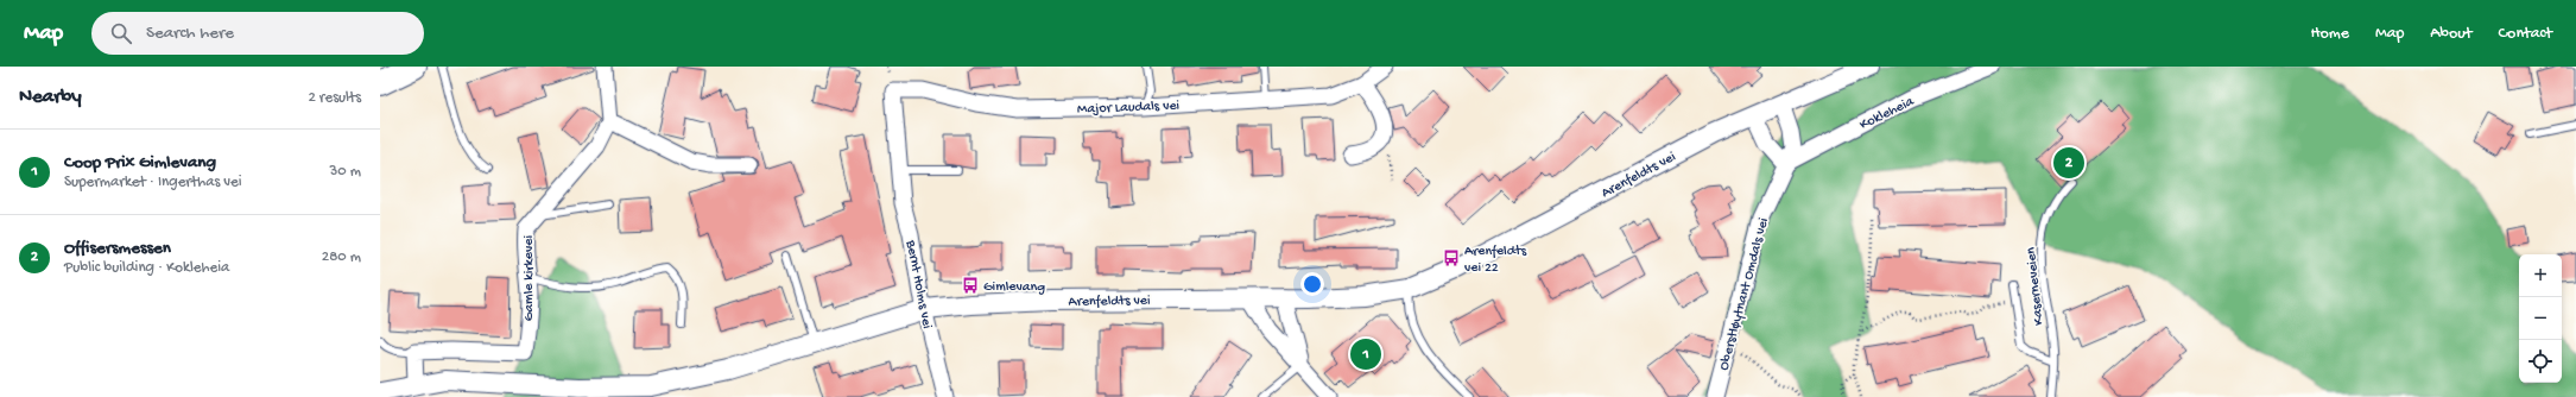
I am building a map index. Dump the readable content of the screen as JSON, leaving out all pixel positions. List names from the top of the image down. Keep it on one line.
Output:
{"streets":{"street":["Major Laudals vei","Kokleheia","Arenfeldts vei","Gamle kirkevei","Bernt Holms vei","Oberstløytnant Omdals vei"],"lane":["Kaserneveien"]},"crossings":[["Major Laudals vei","Bernt Holms vei"],["Kokleheia","Oberstløytnant Omdals vei"],["Arenfeldts vei","Bernt Holms vei"],["Arenfeldts vei","Oberstløytnant Omdals vei"]],"places":{"bus stop":["Arenfeldts vei 22","Gimlevang"]},"page":{"header":"Map","search":"Search here","nav":["Home","Map","About","Contact"],"heading":["Nearby","2 results"],"list":[{"mark":"1","name":"Coop Prix Gimlevang","note":"Supermarket · Ingerthas vei","value":"30 m"},{"mark":"2","name":"Offisersmessen","note":"Public building · Kokleheia","value":"280 m"}],"pins":["2","1"],"map_buttons":["+","−"]}}
